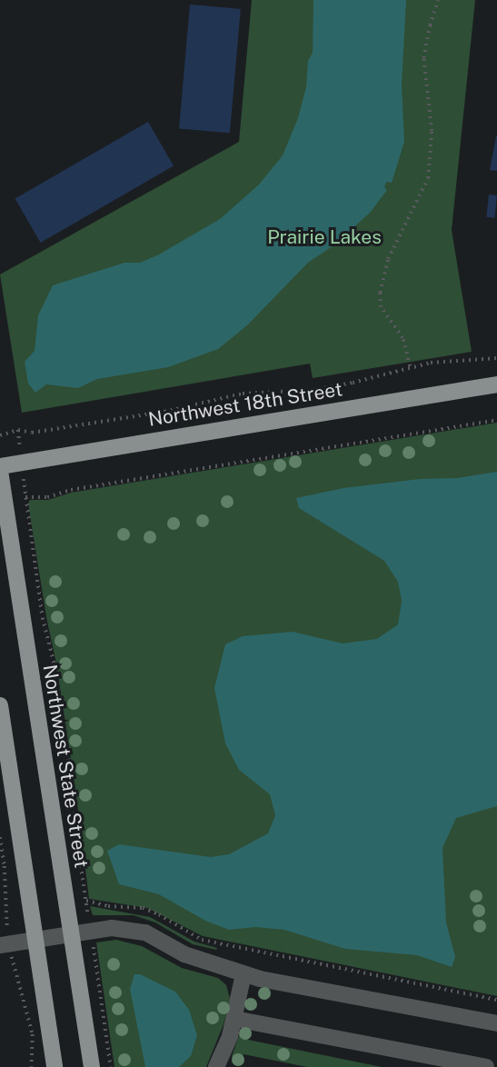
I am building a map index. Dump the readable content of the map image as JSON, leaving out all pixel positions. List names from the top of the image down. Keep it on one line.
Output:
{"streets":{"main road":["Northwest 18th Street","Northwest State Street"]},"parks":["Prairie Lakes"]}
